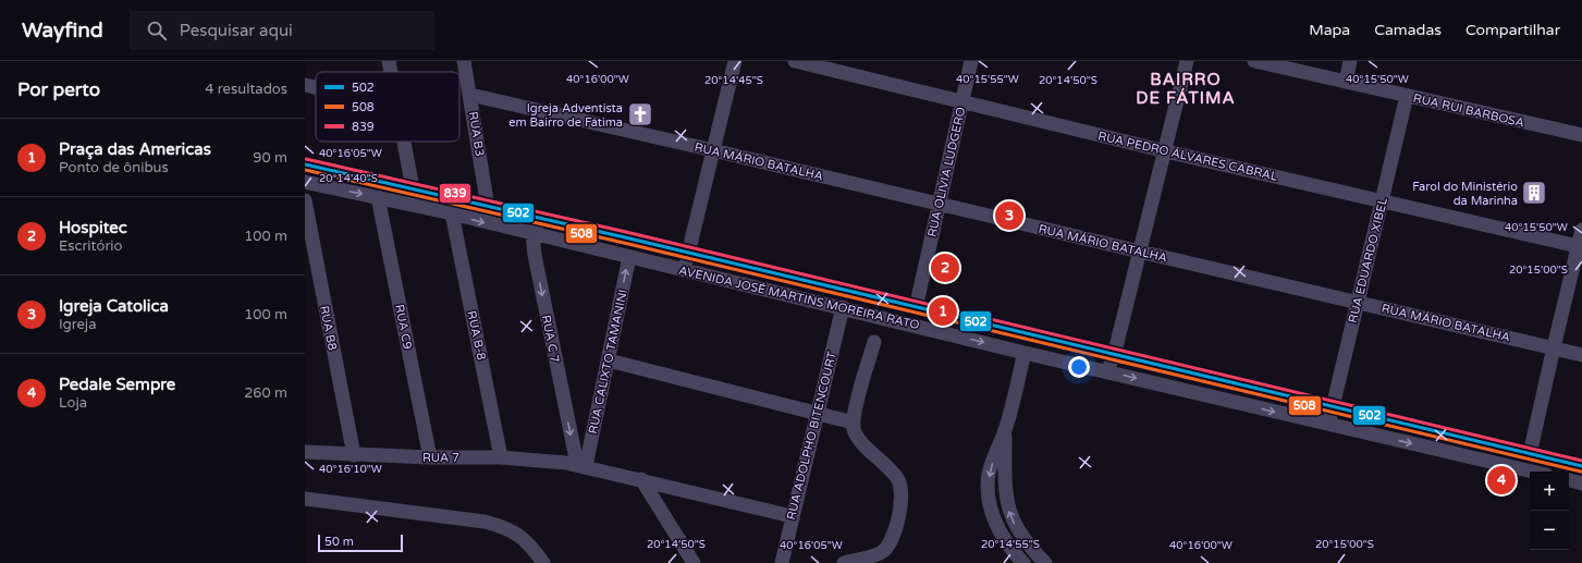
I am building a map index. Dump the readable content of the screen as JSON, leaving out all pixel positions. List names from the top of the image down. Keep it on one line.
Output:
{"streets":{"street":["RUA RUI BARBOSA","RUA B3","RUA PEDRO ÁLVARES CABRAL","RUA MÁRIO BATALHA","RUA OLIVIA LUDGERO","RUA EDUARDO XIBEL","AVENIDA JOSÉ MARTINS MOREIRA RATO","RUA C9","RUA B8","RUA B-8","RUA C 7","RUA CALIXTO TAMANINI","RUA ADOLPHO BITENCOURT","RUA 7"]},"crossings":[["RUA RUI BARBOSA","RUA EDUARDO XIBEL"],["RUA B3","RUA MÁRIO BATALHA"],["RUA B3","AVENIDA JOSÉ MARTINS MOREIRA RATO"],["RUA PEDRO ÁLVARES CABRAL","RUA OLIVIA LUDGERO"],["RUA PEDRO ÁLVARES CABRAL","RUA EDUARDO XIBEL"],["RUA MÁRIO BATALHA","RUA OLIVIA LUDGERO"],["RUA MÁRIO BATALHA","RUA EDUARDO XIBEL"],["RUA OLIVIA LUDGERO","AVENIDA JOSÉ MARTINS MOREIRA RATO"],["RUA EDUARDO XIBEL","AVENIDA JOSÉ MARTINS MOREIRA RATO"],["AVENIDA JOSÉ MARTINS MOREIRA RATO","RUA C9"],["AVENIDA JOSÉ MARTINS MOREIRA RATO","RUA B-8"],["AVENIDA JOSÉ MARTINS MOREIRA RATO","RUA C 7"],["AVENIDA JOSÉ MARTINS MOREIRA RATO","RUA CALIXTO TAMANINI"],["AVENIDA JOSÉ MARTINS MOREIRA RATO","RUA ADOLPHO BITENCOURT"],["RUA C9","RUA 7"],["RUA B8","RUA 7"],["RUA B-8","RUA 7"],["RUA C 7","RUA CALIXTO TAMANINI"],["RUA C 7","RUA 7"],["RUA CALIXTO TAMANINI","RUA 7"],["RUA ADOLPHO BITENCOURT","RUA 7"]],"one_way":["RUA C 7","RUA CALIXTO TAMANINI"],"districts":["BAIRRO DE FÁTIMA"],"places":{"church":["Igreja Adventista em Bairro de Fátima"],"building":["Farol do Ministério da Marinha"]},"lines":["transit line 839","transit line 502","transit line 508"],"legend":["502","508","839"],"scale_bar":"50 m","page":{"header":"Wayfind","search":"Pesquisar aqui","nav":["Mapa","Camadas","Compartilhar"],"heading":["Por perto","4 resultados"],"list":[{"mark":"1","name":"Praça das Americas","note":"Ponto de ônibus","value":"90 m"},{"mark":"2","name":"Hospitec","note":"Escritório","value":"100 m"},{"mark":"3","name":"Igreja Catolica","note":"Igreja","value":"100 m"},{"mark":"4","name":"Pedale Sempre","note":"Loja","value":"260 m"}],"pins":["3","2","1","4"],"map_buttons":["+","−"],"scale":"50 m"},"coordinates":["40°16'00\"W","40°15'55\"W","40°15'50\"W","20°14'45\"S","20°14'50\"S","40°16'05\"W","20°14'40\"S","20°15'00\"S","40°16'10\"W","20°14'55\"S"]}
